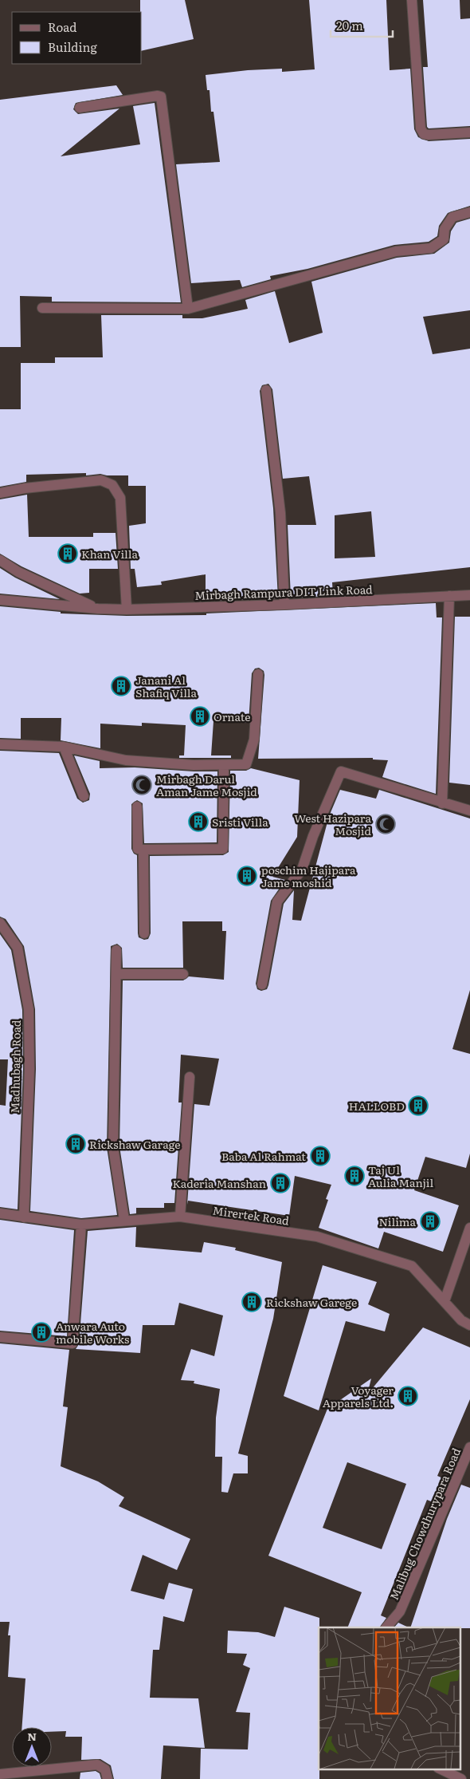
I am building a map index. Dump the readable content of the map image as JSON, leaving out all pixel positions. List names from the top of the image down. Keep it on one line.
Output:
{"streets":{"street":["Mirbagh Rampura DIT Link Road","Madhubagh Road","Mirertek Road","Malibug Chowdhurypara Road"]},"crossings":[["Madhubagh Road","Mirertek Road"]],"places":{"building":["Khan Villa","Janani Al Shafiq Villa","Ornate","Sristi Villa","poschim Hajipara Jame moshid","HALLOBD","Rickshaw Garage","Baba Al Rahmat","Taj Ul Aulia Manjil","Kaderia Manshan","Nilima","Rickshaw Garege","Anwara Auto mobile Works","Voyager Apparels Ltd."],"mosque":["Mirbagh Darul Aman Jame Mosjid","West Hazipara Mosjid"]},"legend":["Road","Building"],"scale_bar":"20 m","north":"top"}
